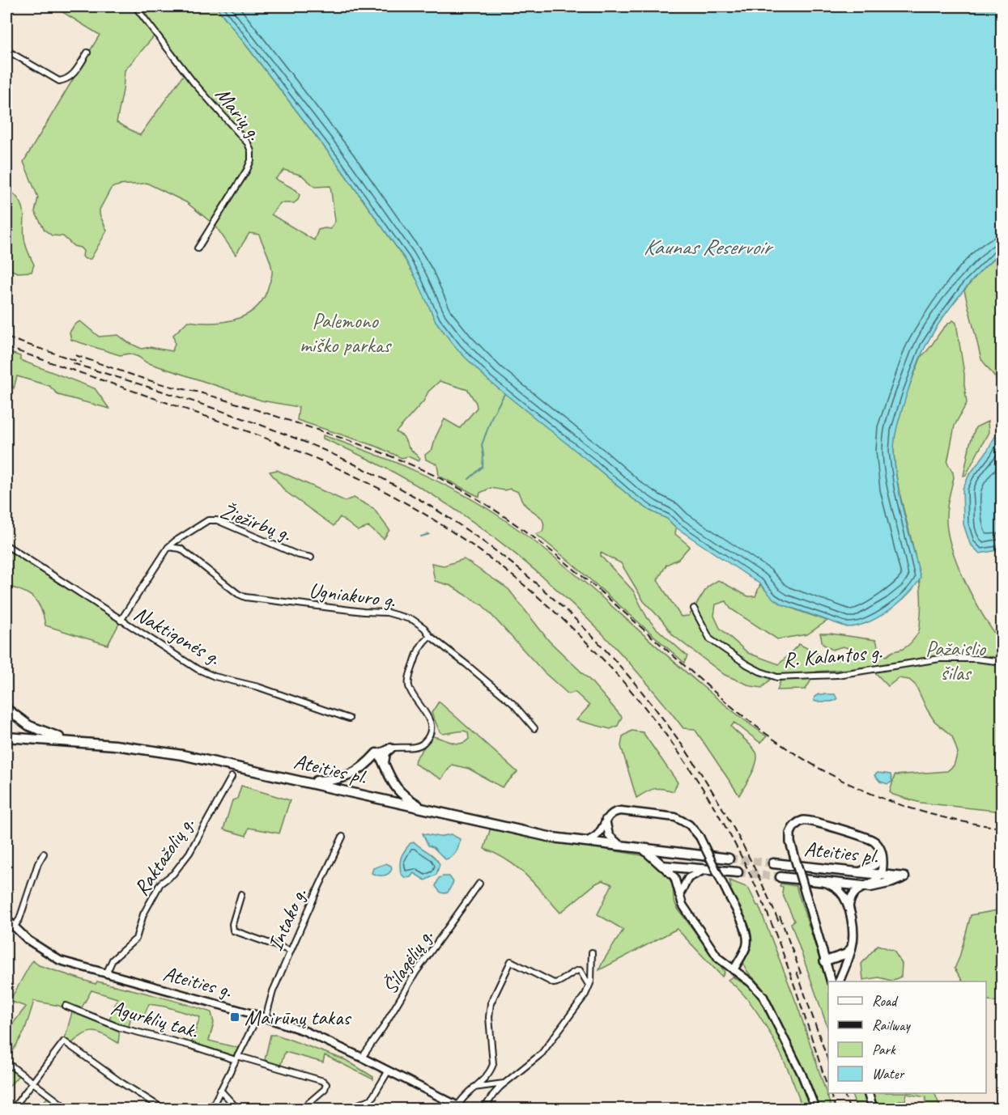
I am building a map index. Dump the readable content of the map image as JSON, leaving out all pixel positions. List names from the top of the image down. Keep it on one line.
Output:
{"streets":{"highway":["Ateities pl."],"main road":["Ateities g."],"street":["Marių g.","Žiežirbų g.","Ugniakuro g.","Naktigonės g.","R. Kalantos g.","Raktažolių g.","Intako g.","Šilagėlių g.","Agurklių tak."]},"crossings":[["Žiežirbų g.","Ugniakuro g."],["Žiežirbų g.","Naktigonės g."],["Raktažolių g.","Ateities g."],["Intako g.","Ateities g."],["Intako g.","Agurklių tak."],["Šilagėlių g.","Ateities g."]],"water":["Kaunas Reservoir"],"parks":["Palemono miško parkas","Pažaislio šilas"],"places":{"transit":["Mairūnų takas"]},"legend":["Road","Railway","Park","Water"]}
